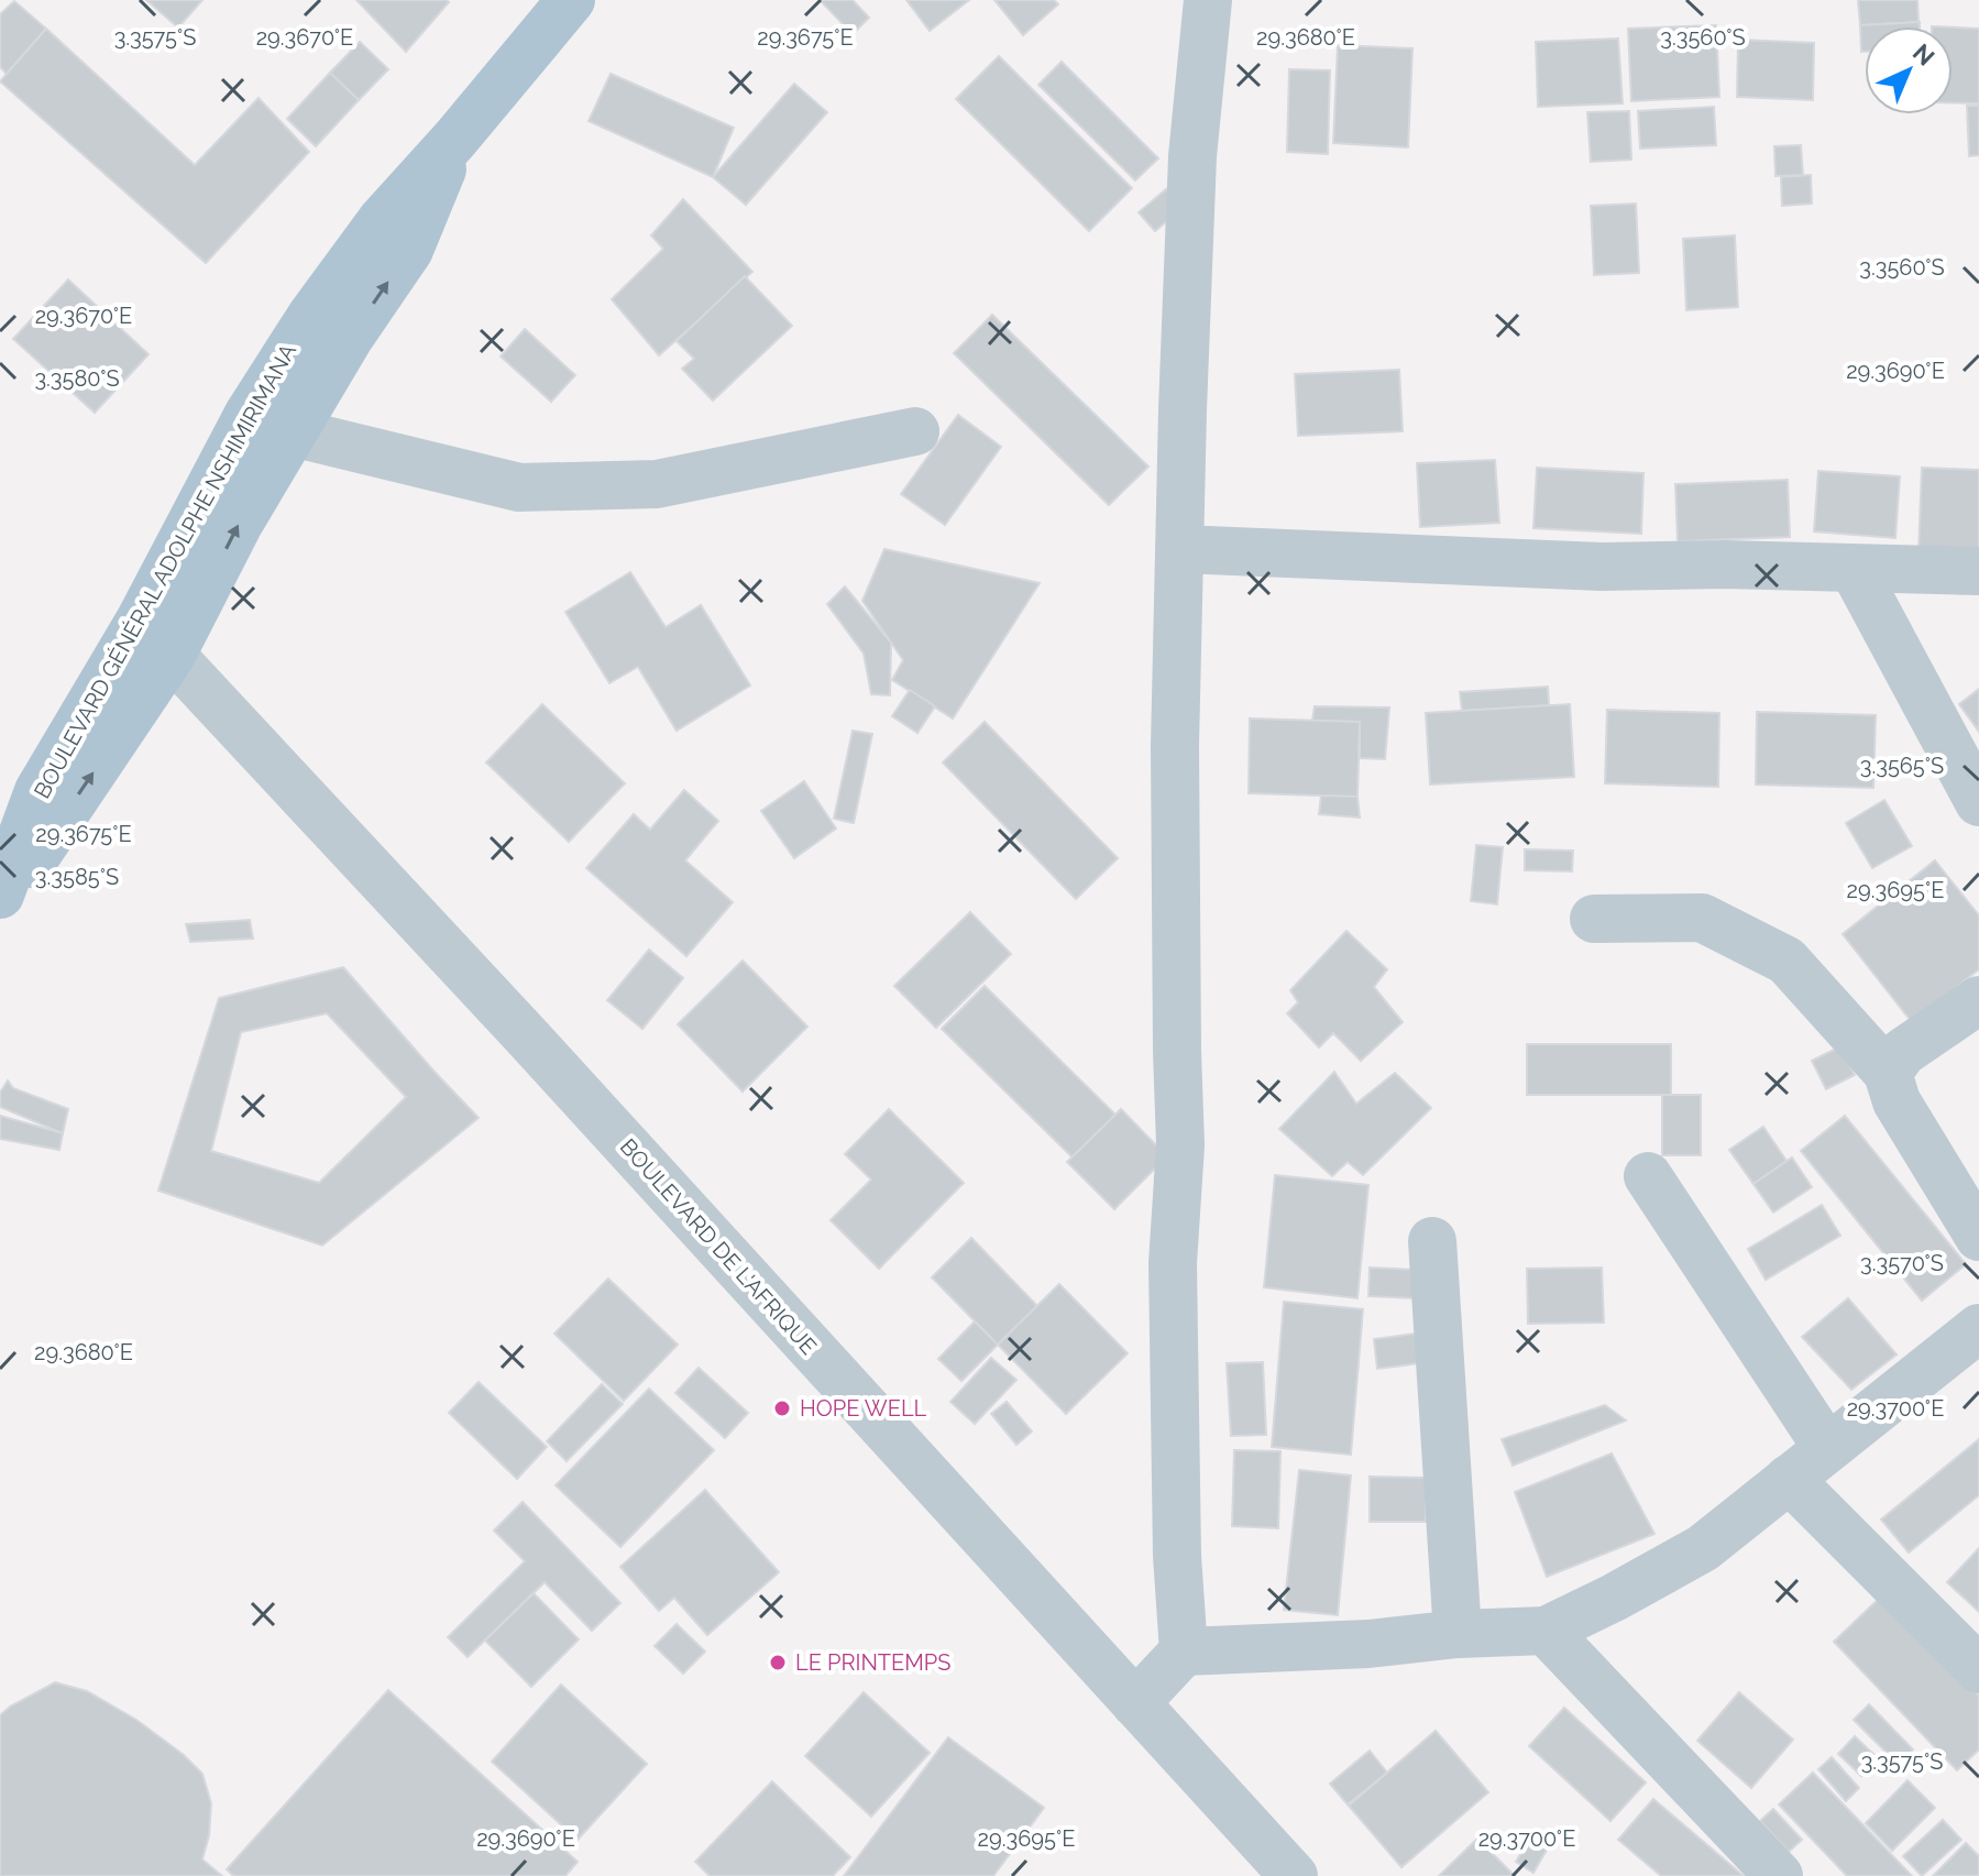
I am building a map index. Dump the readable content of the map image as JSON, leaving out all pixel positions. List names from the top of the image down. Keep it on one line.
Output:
{"streets":{"main road":["BOULEVARD GÉNÉRAL ADOLPHE NSHIMIRIMANA"],"street":["BOULEVARD DE L'AFRIQUE"]},"crossings":[["BOULEVARD GÉNÉRAL ADOLPHE NSHIMIRIMANA","BOULEVARD DE L'AFRIQUE"]],"places":["HOPE WELL","LE PRINTEMPS"],"north":"top right","coordinates":["3.3575°S","3.3560°S","29.3670°E","29.3675°E","29.3680°E","29.3690°E","3.3580°S","3.3565°S","3.3585°S","29.3695°E","3.3570°S","29.3700°E"]}
